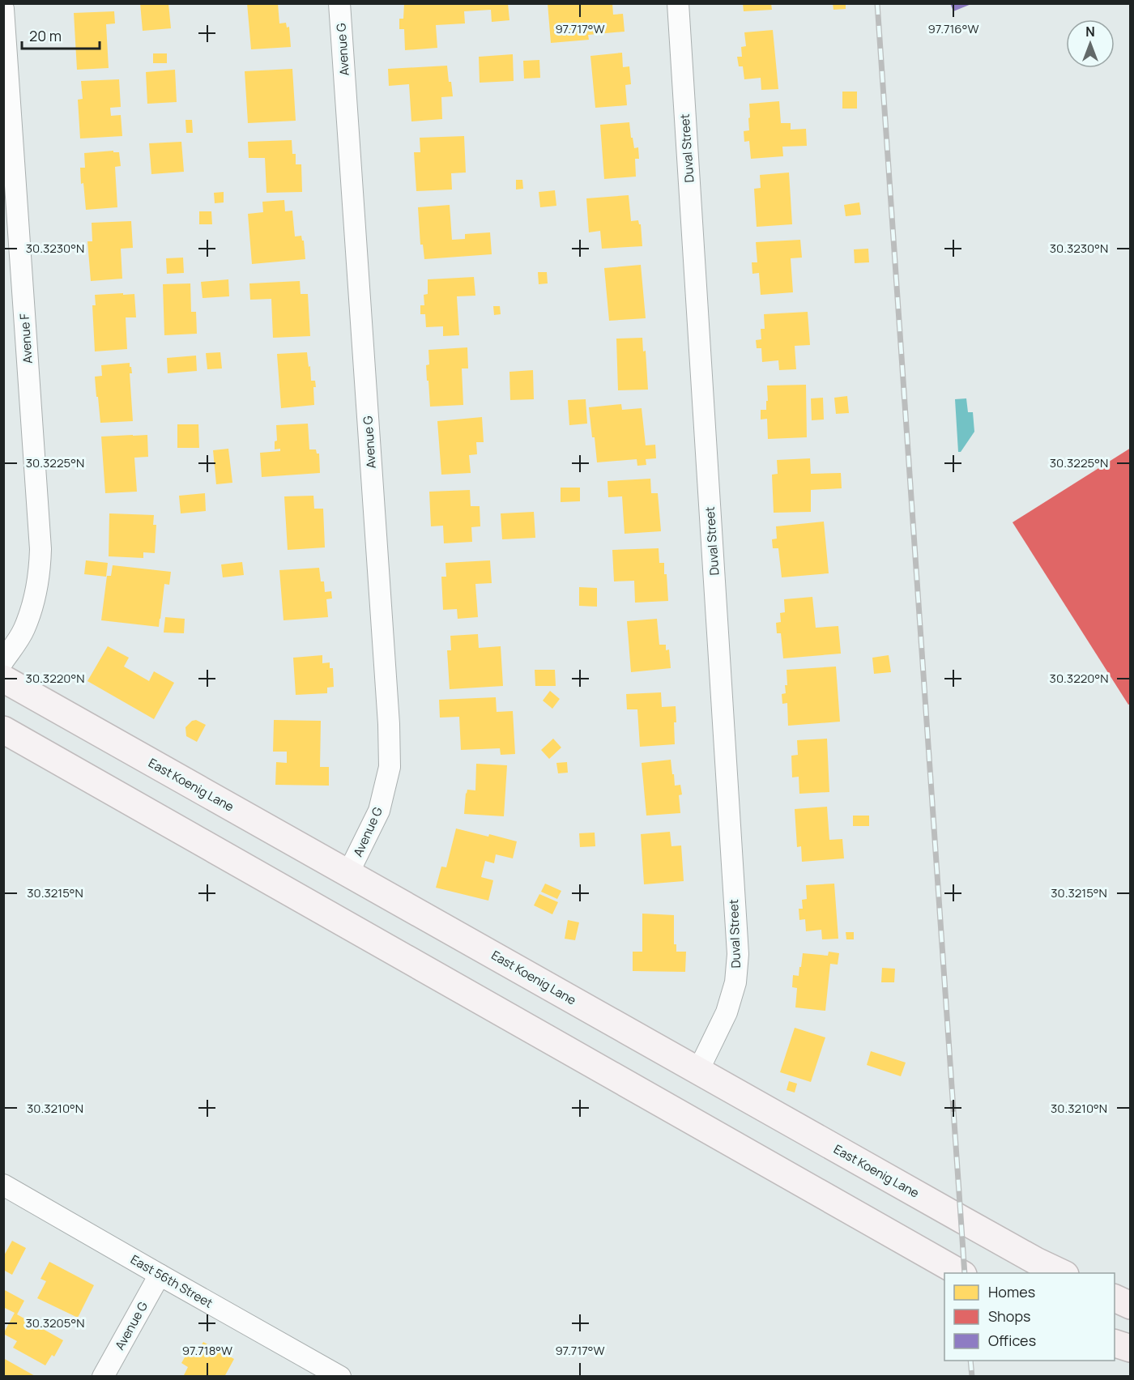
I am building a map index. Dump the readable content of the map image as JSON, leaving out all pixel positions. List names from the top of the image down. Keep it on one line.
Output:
{"streets":{"main road":["East Koenig Lane"],"street":["Avenue G","Duval Street","Avenue F","East 56th Street"]},"crossings":[["Avenue G","East Koenig Lane"],["Avenue G","East 56th Street"],["Duval Street","East Koenig Lane"]],"legend":["Homes","Shops","Offices"],"scale_bar":"20 m","north":"top","coordinates":["97.717°W","97.716°W","30.3230°N","30.3225°N","30.3220°N","30.3215°N","30.3210°N","30.3205°N","97.718°W"]}
